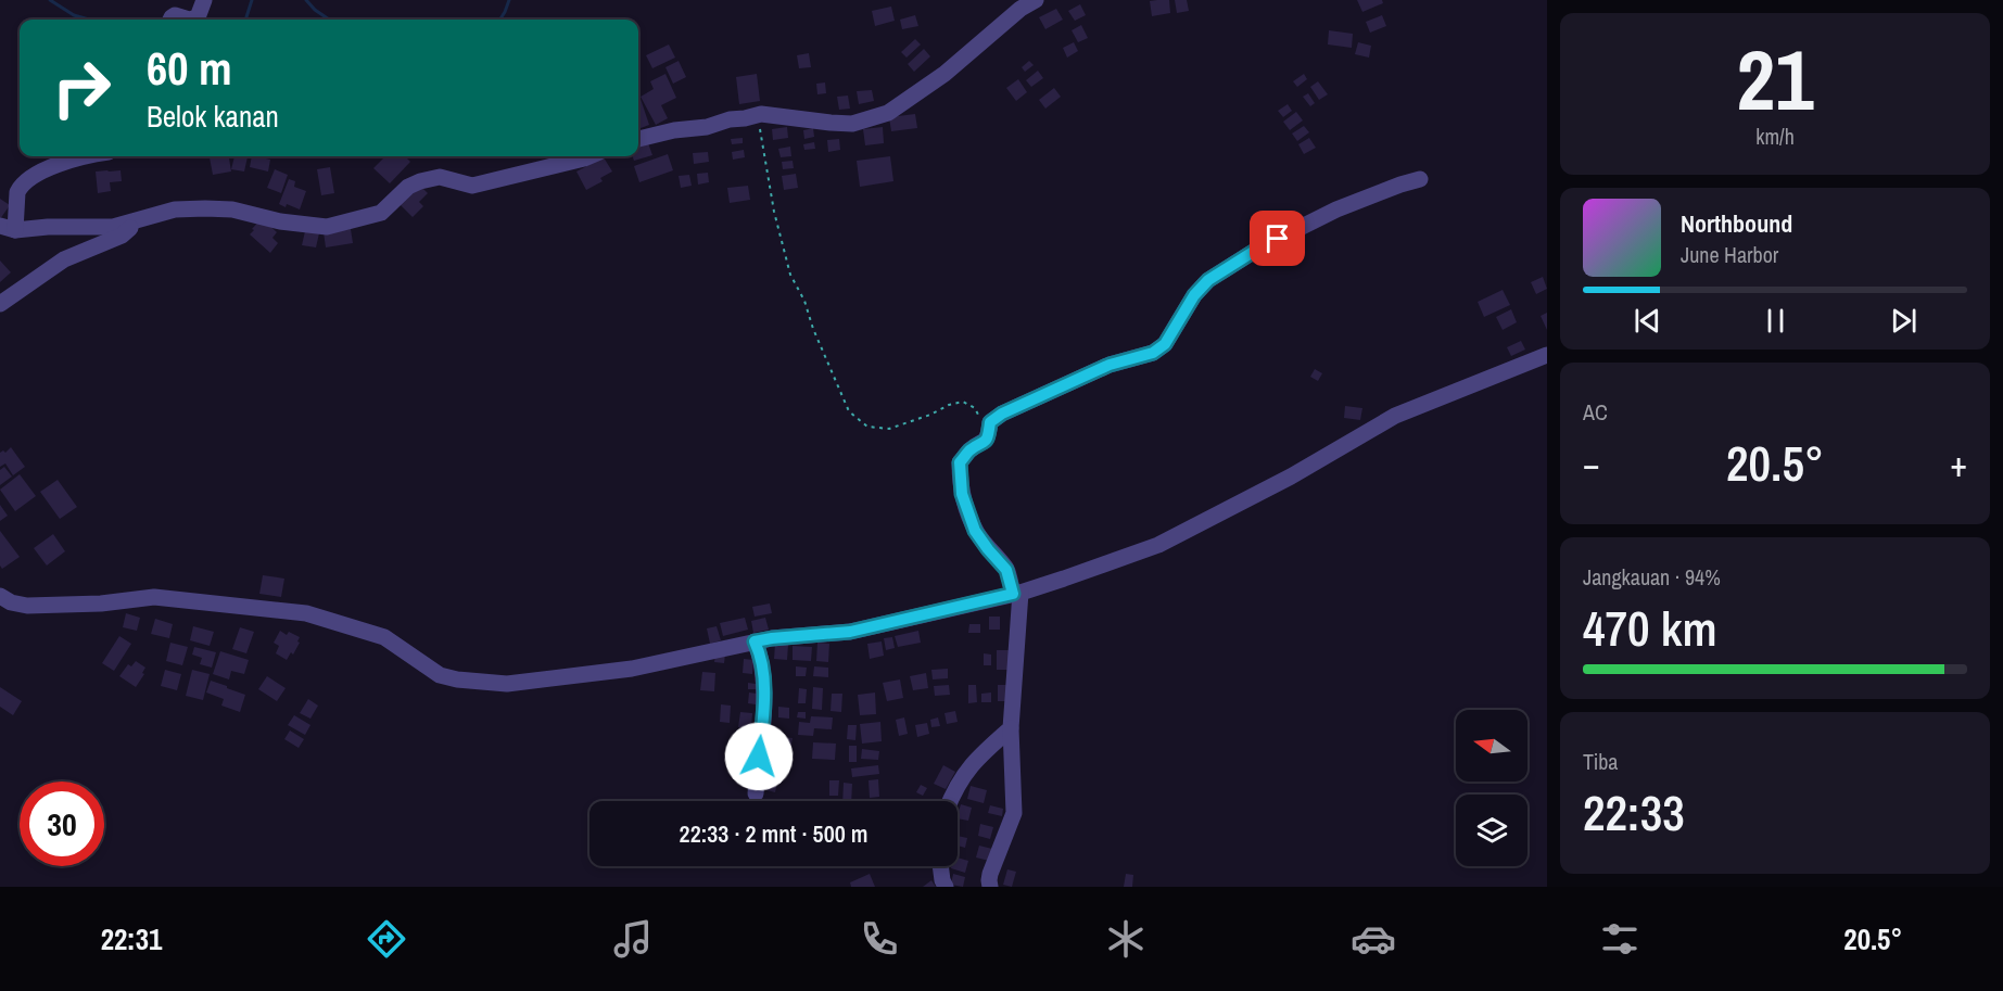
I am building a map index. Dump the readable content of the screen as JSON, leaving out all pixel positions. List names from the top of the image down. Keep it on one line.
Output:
{"north":"left","page":{"tile":[["21","km/h"],"AC",["Jangkauan · 94%","470 km"],["Tiba","22:33"]],"turn":["60 m","Belok kanan"],"song":["Northbound","June Harbor"],"heat":["−","20.5°","+"],"limit":"30","trip":"22:33 · 2 mnt · 500 m","tabs":["22:31","20.5°"]}}
